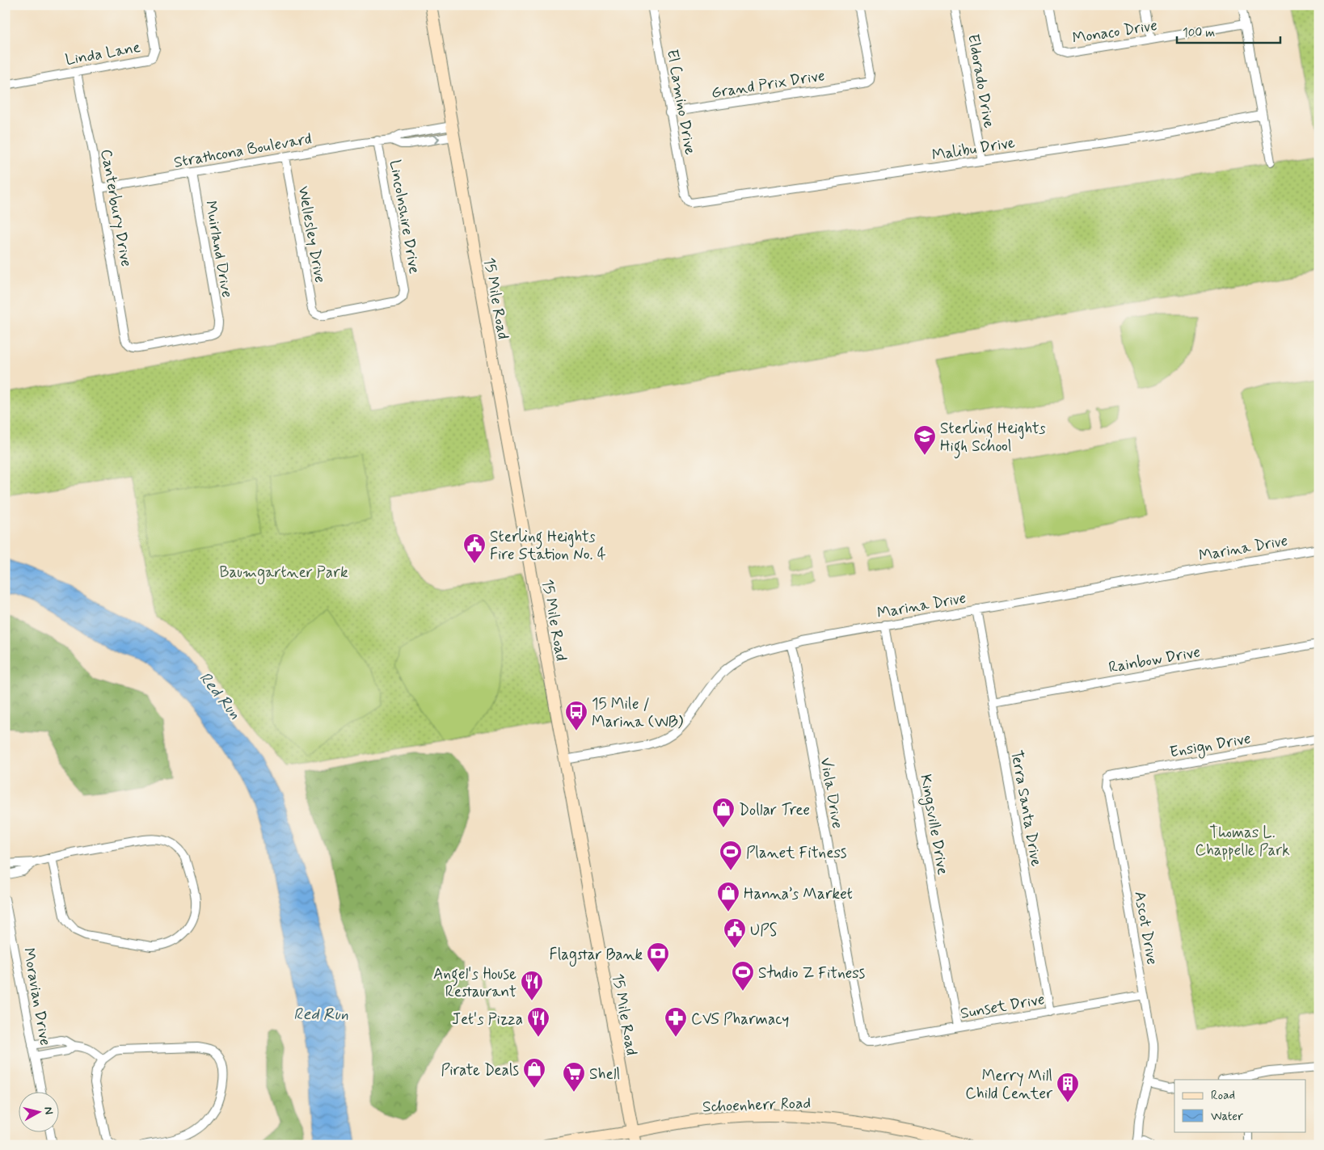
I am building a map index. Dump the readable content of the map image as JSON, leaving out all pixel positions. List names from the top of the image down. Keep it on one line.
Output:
{"streets":{"main road":["15 Mile Road","Schoenherr Road"],"street":["Monaco Drive","Linda Lane","Eldorado Drive","Grand Prix Drive","El Camino Drive","Malibu Drive","Strathcona Boulevard","Canterbury Drive","Lincolnshire Drive","Wellesley Drive","Muirland Drive","Marina Drive","Rainbow Drive","Ensign Drive","Viola Drive","Terra Santa Drive","Kingsville Drive","Ascot Drive","Moravian Drive","Sunset Drive"]},"crossings":[["Linda Lane","Canterbury Drive"],["Eldorado Drive","Malibu Drive"],["Grand Prix Drive","El Camino Drive"],["El Camino Drive","Malibu Drive"],["Strathcona Boulevard","Canterbury Drive"],["Strathcona Boulevard","Lincolnshire Drive"],["Strathcona Boulevard","Wellesley Drive"],["Strathcona Boulevard","Muirland Drive"],["Strathcona Boulevard","15 Mile Road"],["Canterbury Drive","Muirland Drive"],["Lincolnshire Drive","Wellesley Drive"],["15 Mile Road","Marina Drive"],["15 Mile Road","Schoenherr Road"],["Marina Drive","Viola Drive"],["Marina Drive","Terra Santa Drive"],["Marina Drive","Kingsville Drive"],["Rainbow Drive","Terra Santa Drive"],["Ensign Drive","Ascot Drive"],["Viola Drive","Sunset Drive"],["Terra Santa Drive","Sunset Drive"],["Kingsville Drive","Sunset Drive"],["Ascot Drive","Sunset Drive"]],"water":["Red Run"],"parks":["Baumgartner Park","Thomas L. Chappelle Park"],"places":{"school or university":["Sterling Heights High School"],"public building":["Sterling Heights Fire Station No. 4","UPS"],"bus stop":["15 Mile / Marina (WB)"],"shop":["Dollar Tree","Hanna’s Market","Pirate Deals"],"sports":["Planet Fitness","Studio Z Fitness"],"bank":["Flagstar Bank"],"restaurant":["Angel's House Restaurant","Jet's Pizza"],"pharmacy":["CVS Pharmacy"],"supermarket":["Shell"],"building":["Merry Mill Child Center"]},"legend":["Road","Water"],"scale_bar":"100 m","north":"right"}
